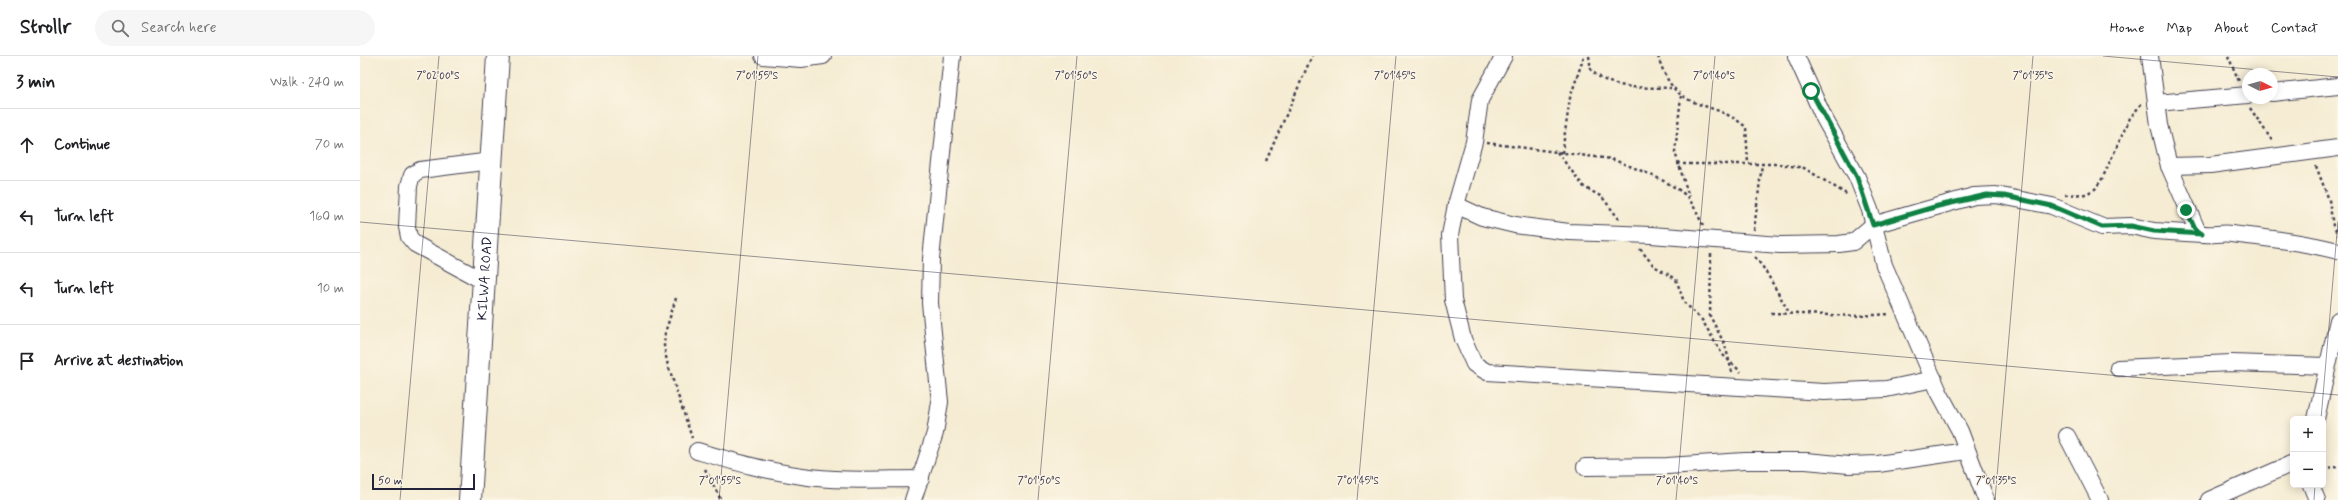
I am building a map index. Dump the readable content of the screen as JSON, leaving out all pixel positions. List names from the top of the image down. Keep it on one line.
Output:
{"streets":{"highway":["KILWA ROAD"]},"scale_bar":"50 m","north":"right","page":{"header":"Strollr","search":"Search here","nav":["Home","Map","About","Contact"],"heading":["3 min","Walk · 240 m"],"list":[["Continue","70 m"],["Turn left","160 m"],["Turn left","10 m"],"Arrive at destination"],"map_buttons":["+","−"],"scale":"50 m"},"coordinates":["7°02'00\"S","7°01'55\"S","7°01'50\"S","7°01'45\"S","7°01'40\"S","7°01'35\"S"]}
